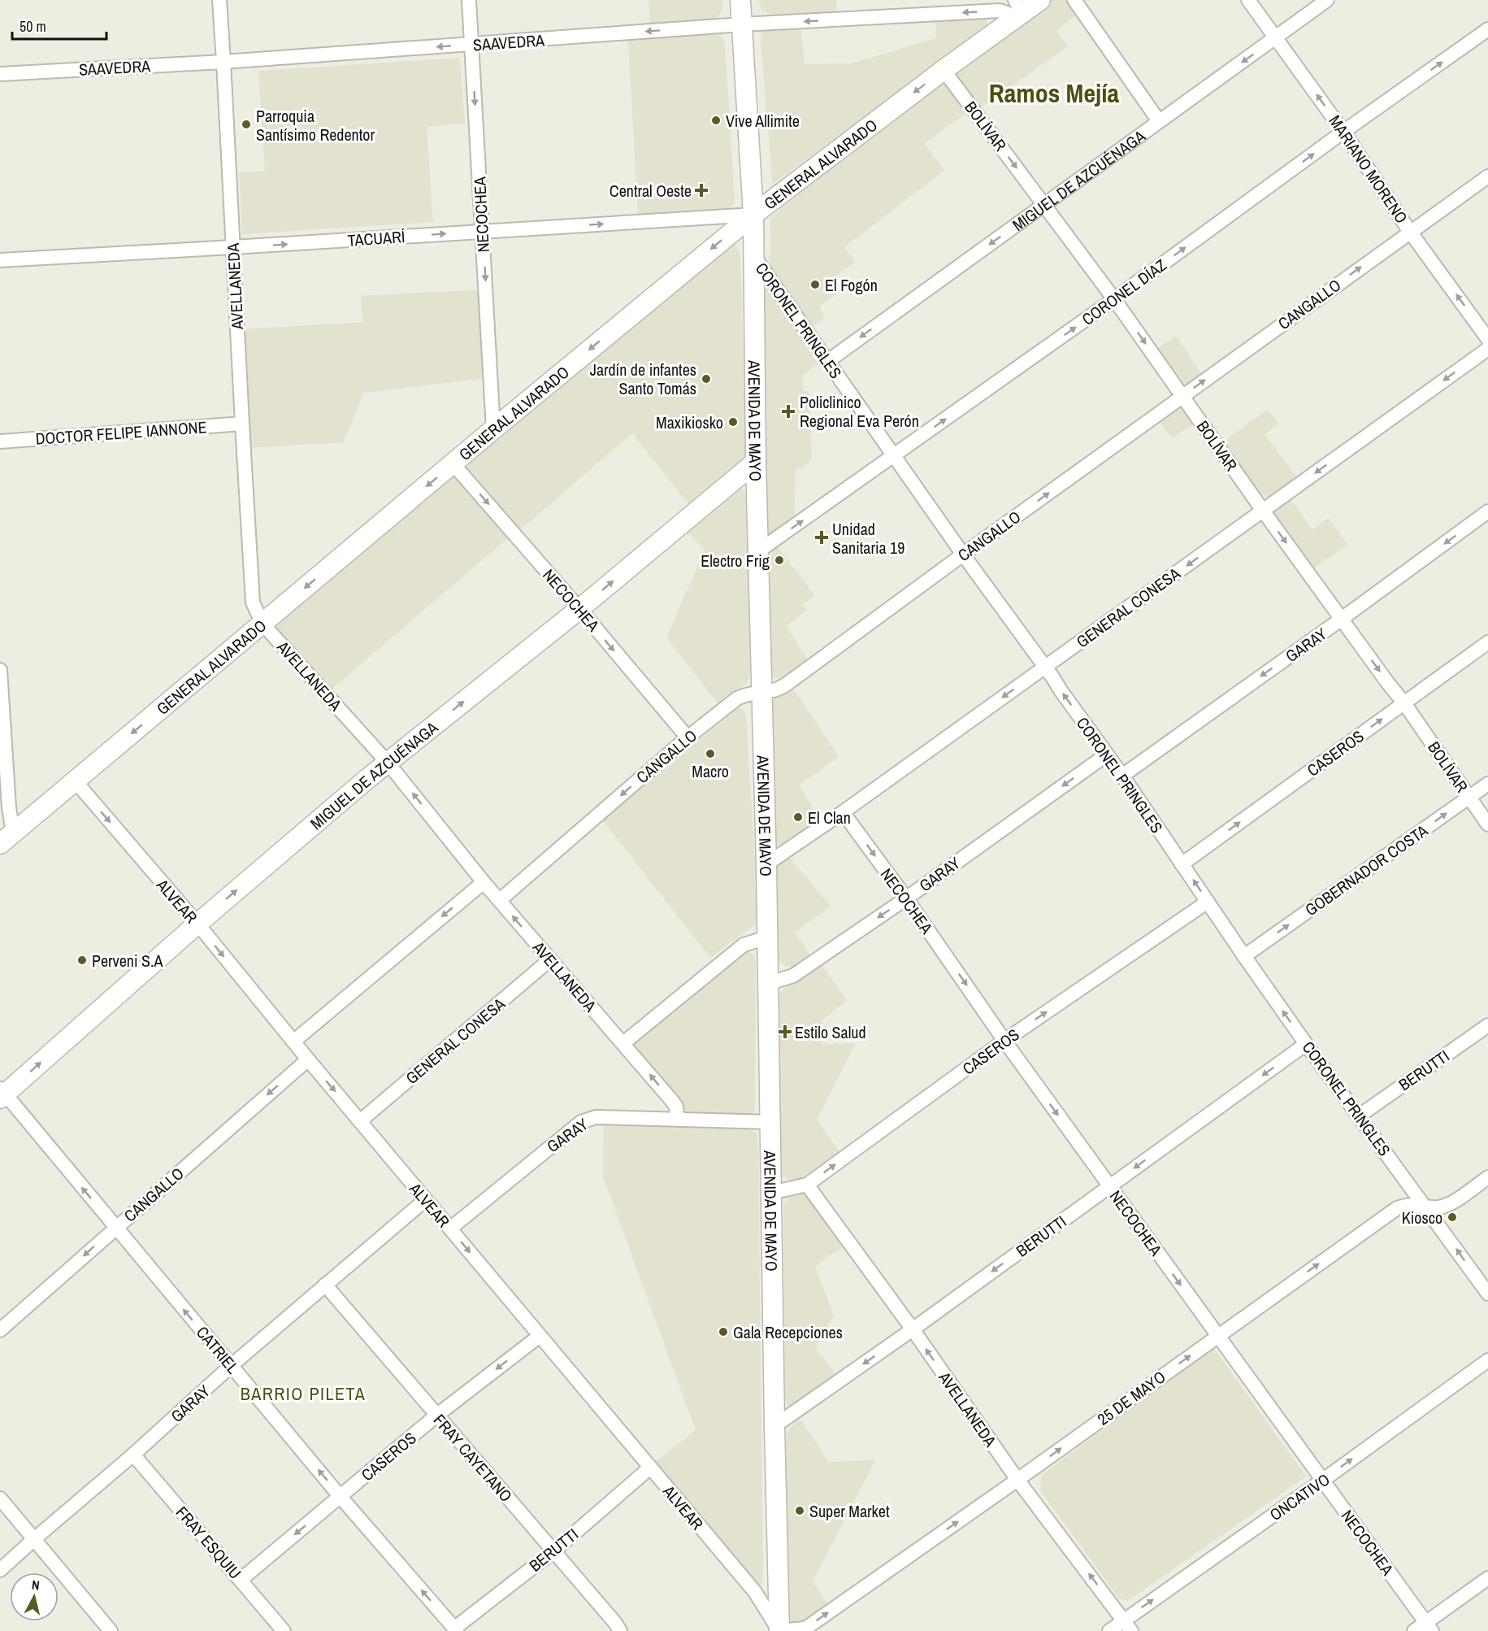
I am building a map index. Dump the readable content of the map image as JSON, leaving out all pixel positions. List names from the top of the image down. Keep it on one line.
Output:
{"streets":{"street":["SAAVEDRA","BOLÍVAR","GENERAL ALVARADO","MARIANO MORENO","MIGUEL DE AZCUÉNAGA","NECOCHEA","TACUARÍ","AVELLANEDA","CORONEL DÍAZ","CANGALLO","CORONEL PRINGLES","AVENIDA DE MAYO","DOCTOR FELIPE IANNONE","GENERAL CONESA","GARAY","CASEROS","GOBERNADOR COSTA","ALVEAR","BERUTTI","CATRIEL","25 DE MAYO","FRAY CAYETANO","ONCATIVO","FRAY ESQUIU"]},"crossings":[["SAAVEDRA","GENERAL ALVARADO"],["SAAVEDRA","NECOCHEA"],["SAAVEDRA","AVELLANEDA"],["SAAVEDRA","AVENIDA DE MAYO"],["BOLÍVAR","GENERAL ALVARADO"],["BOLÍVAR","MIGUEL DE AZCUÉNAGA"],["BOLÍVAR","CORONEL DÍAZ"],["BOLÍVAR","CANGALLO"],["BOLÍVAR","GENERAL CONESA"],["BOLÍVAR","GARAY"],["BOLÍVAR","CASEROS"],["BOLÍVAR","GOBERNADOR COSTA"],["GENERAL ALVARADO","NECOCHEA"],["GENERAL ALVARADO","TACUARÍ"],["GENERAL ALVARADO","AVELLANEDA"],["GENERAL ALVARADO","AVENIDA DE MAYO"],["GENERAL ALVARADO","ALVEAR"],["MARIANO MORENO","MIGUEL DE AZCUÉNAGA"],["MARIANO MORENO","CORONEL DÍAZ"],["MARIANO MORENO","CANGALLO"],["MIGUEL DE AZCUÉNAGA","NECOCHEA"],["MIGUEL DE AZCUÉNAGA","AVELLANEDA"],["MIGUEL DE AZCUÉNAGA","CORONEL PRINGLES"],["MIGUEL DE AZCUÉNAGA","AVENIDA DE MAYO"],["MIGUEL DE AZCUÉNAGA","ALVEAR"],["MIGUEL DE AZCUÉNAGA","CATRIEL"],["NECOCHEA","TACUARÍ"],["NECOCHEA","CANGALLO"],["NECOCHEA","GENERAL CONESA"],["NECOCHEA","GARAY"],["NECOCHEA","CASEROS"],["NECOCHEA","BERUTTI"],["NECOCHEA","25 DE MAYO"],["NECOCHEA","ONCATIVO"],["TACUARÍ","AVELLANEDA"],["TACUARÍ","AVENIDA DE MAYO"],["AVELLANEDA","CANGALLO"],["AVELLANEDA","DOCTOR FELIPE IANNONE"],["AVELLANEDA","GENERAL CONESA"],["AVELLANEDA","GARAY"],["AVELLANEDA","CASEROS"],["AVELLANEDA","BERUTTI"],["AVELLANEDA","25 DE MAYO"],["AVELLANEDA","ONCATIVO"],["CORONEL DÍAZ","CORONEL PRINGLES"],["CORONEL DÍAZ","AVENIDA DE MAYO"],["CANGALLO","CORONEL PRINGLES"],["CANGALLO","AVENIDA DE MAYO"],["CANGALLO","ALVEAR"],["CANGALLO","CATRIEL"],["CORONEL PRINGLES","AVENIDA DE MAYO"],["CORONEL PRINGLES","GENERAL CONESA"],["CORONEL PRINGLES","GARAY"],["CORONEL PRINGLES","CASEROS"],["CORONEL PRINGLES","GOBERNADOR COSTA"],["CORONEL PRINGLES","BERUTTI"],["CORONEL PRINGLES","25 DE MAYO"],["AVENIDA DE MAYO","GENERAL CONESA"],["AVENIDA DE MAYO","GARAY"],["AVENIDA DE MAYO","CASEROS"],["AVENIDA DE MAYO","ALVEAR"],["AVENIDA DE MAYO","BERUTTI"],["AVENIDA DE MAYO","25 DE MAYO"],["GENERAL CONESA","ALVEAR"],["GARAY","ALVEAR"],["GARAY","CATRIEL"],["GARAY","FRAY CAYETANO"],["GARAY","FRAY ESQUIU"],["CASEROS","ALVEAR"],["CASEROS","CATRIEL"],["CASEROS","FRAY CAYETANO"],["CASEROS","FRAY ESQUIU"],["ALVEAR","BERUTTI"],["ALVEAR","25 DE MAYO"],["BERUTTI","CATRIEL"],["BERUTTI","FRAY CAYETANO"]],"one_way":["SAAVEDRA","BOLÍVAR","GENERAL ALVARADO","MARIANO MORENO","NECOCHEA","TACUARÍ","AVELLANEDA","CORONEL DÍAZ","GENERAL CONESA","GARAY","GOBERNADOR COSTA","ALVEAR","BERUTTI","CATRIEL","25 DE MAYO","ONCATIVO"],"districts":["Ramos Mejía","BARRIO PILETA"],"places":{"other":["Vive Allimite","Parroquia Santísimo Redentor","El Fogón","Jardín de infantes Santo Tomás","Maxikiosko","Electro Frig","Macro","El Clan","Perveni S.A","Kiosco","Gala Recepciones","Super Market"],"health":["Central Oeste","Policlinico Regional Eva Perón","Unidad Sanitaria 19","Estilo Salud"]},"scale_bar":"50 m","north":"top"}
